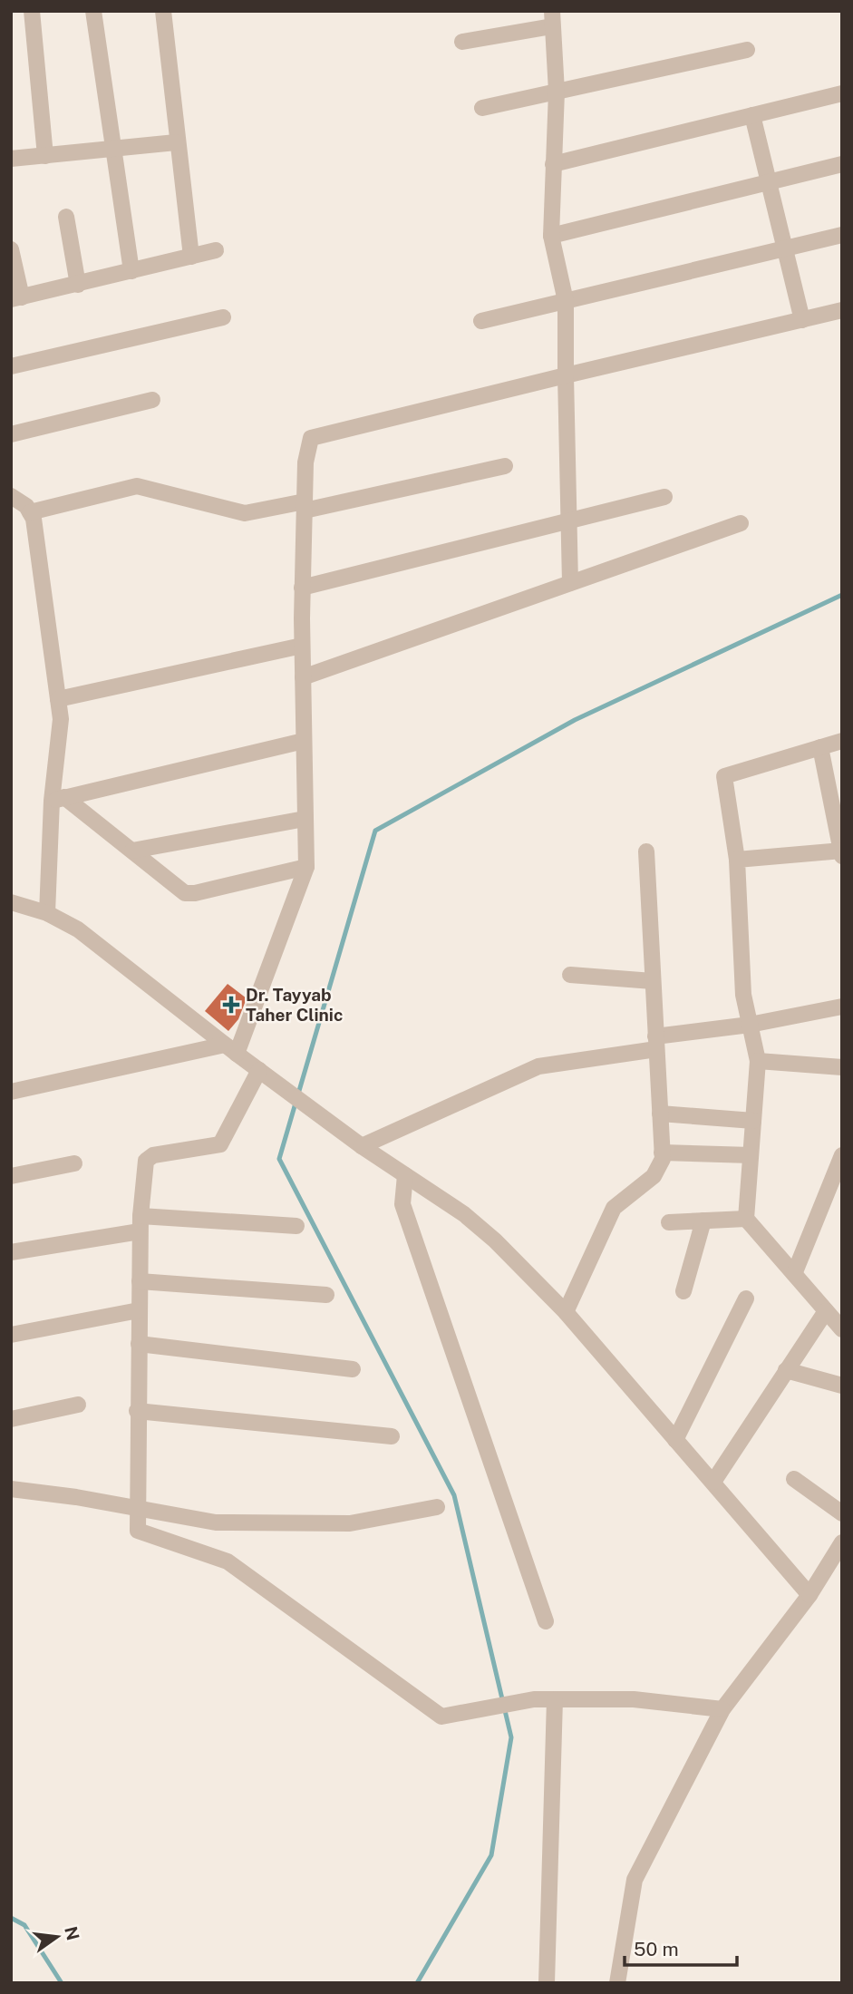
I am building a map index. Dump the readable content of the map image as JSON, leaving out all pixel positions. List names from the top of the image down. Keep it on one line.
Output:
{"places":{"health":["Dr. Tayyab Taher Clinic"]},"scale_bar":"50 m","north":"right"}
